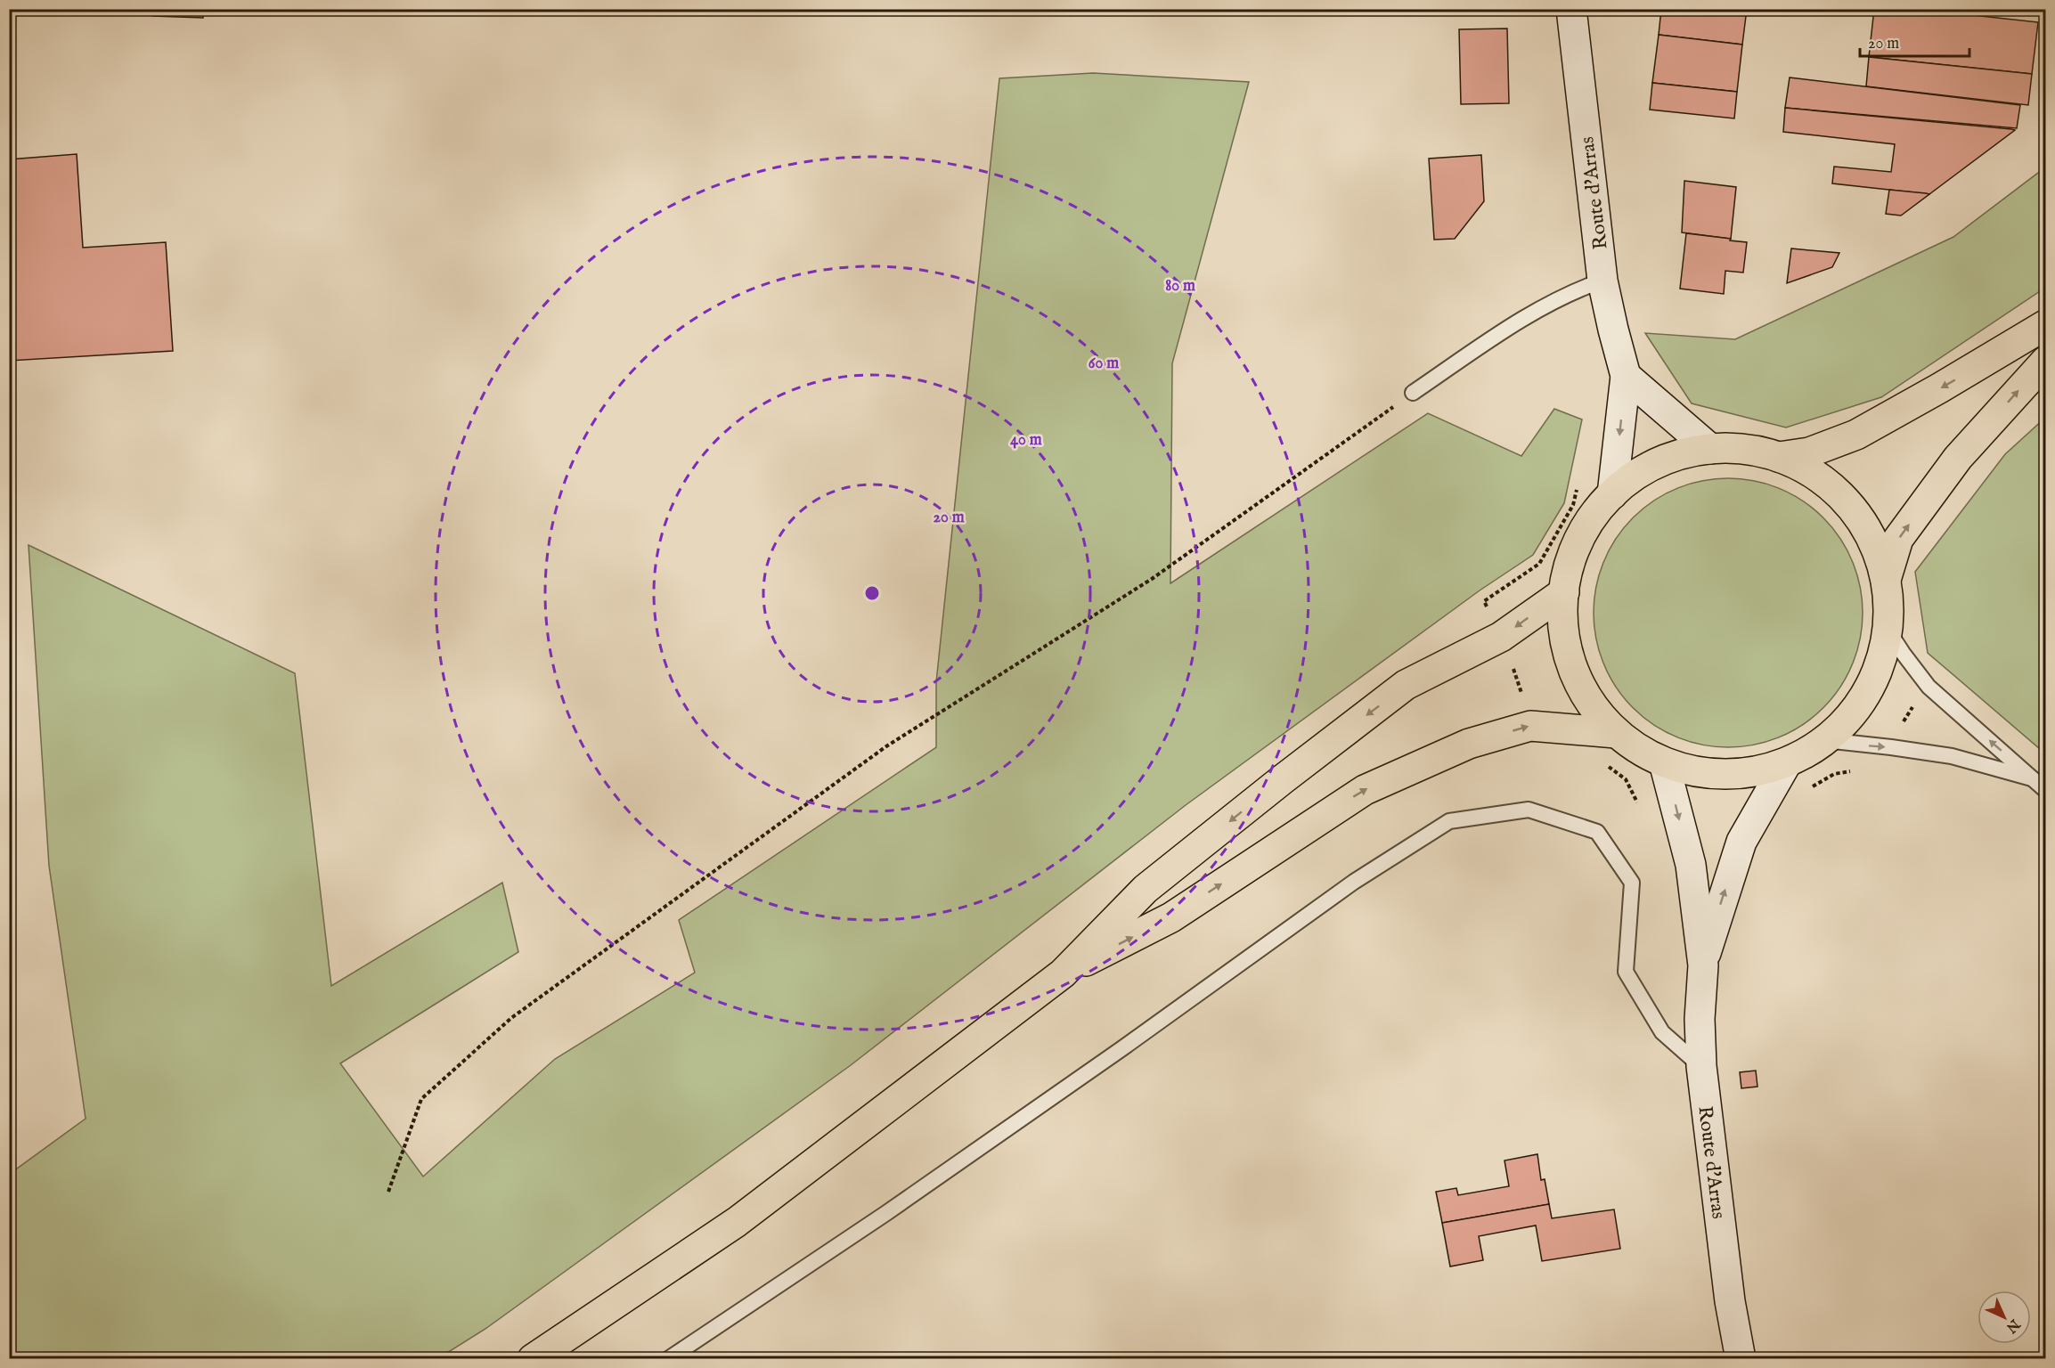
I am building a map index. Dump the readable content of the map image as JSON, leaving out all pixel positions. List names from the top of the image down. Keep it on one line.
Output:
{"streets":{"main road":["Route d'Arras"]},"scale_bar":"20 m","north":"bottom right","rings":["80 m","60 m","40 m","20 m"]}
